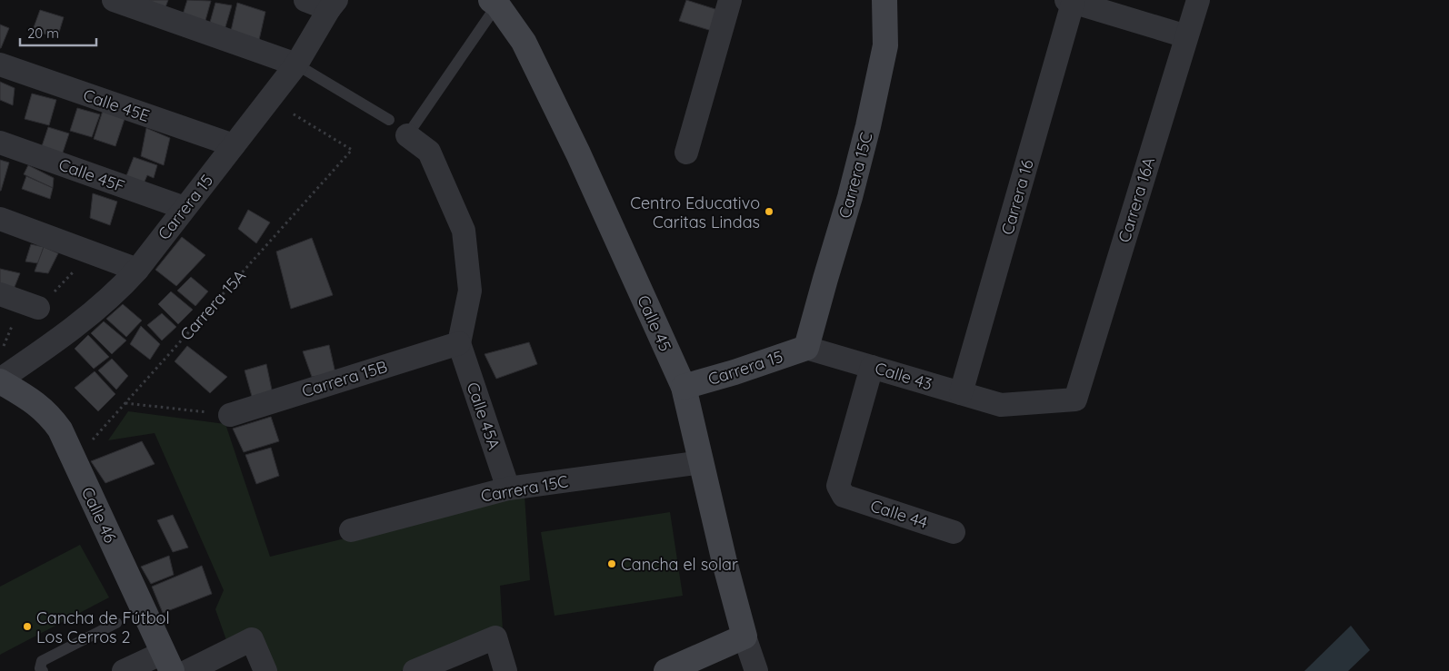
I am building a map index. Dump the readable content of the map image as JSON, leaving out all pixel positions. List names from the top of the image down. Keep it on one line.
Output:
{"streets":{"street":["Calle 45E","Calle 45F","Carrera 15C","Carrera 16","Carrera 16A","Carrera 15","Calle 45","Calle 43","Carrera 15B","Calle 45A","Calle 44","Calle 46"],"path":["Carrera 15A"]},"crossings":[["Calle 45E","Carrera 15"],["Calle 45F","Carrera 15"],["Carrera 15C","Carrera 15"],["Carrera 15C","Calle 45"],["Carrera 15C","Calle 43"],["Carrera 15C","Calle 45A"],["Carrera 16","Calle 43"],["Carrera 16A","Calle 43"],["Carrera 15","Carrera 15A"],["Carrera 15","Calle 45"],["Carrera 15","Calle 43"],["Carrera 15","Calle 46"],["Carrera 15A","Calle 46"],["Calle 43","Calle 44"],["Carrera 15B","Calle 45A"]],"places":["Centro Educativo Caritas Lindas","Cancha el solar","Cancha de Fútbol Los Cerros 2"],"scale_bar":"20 m"}
